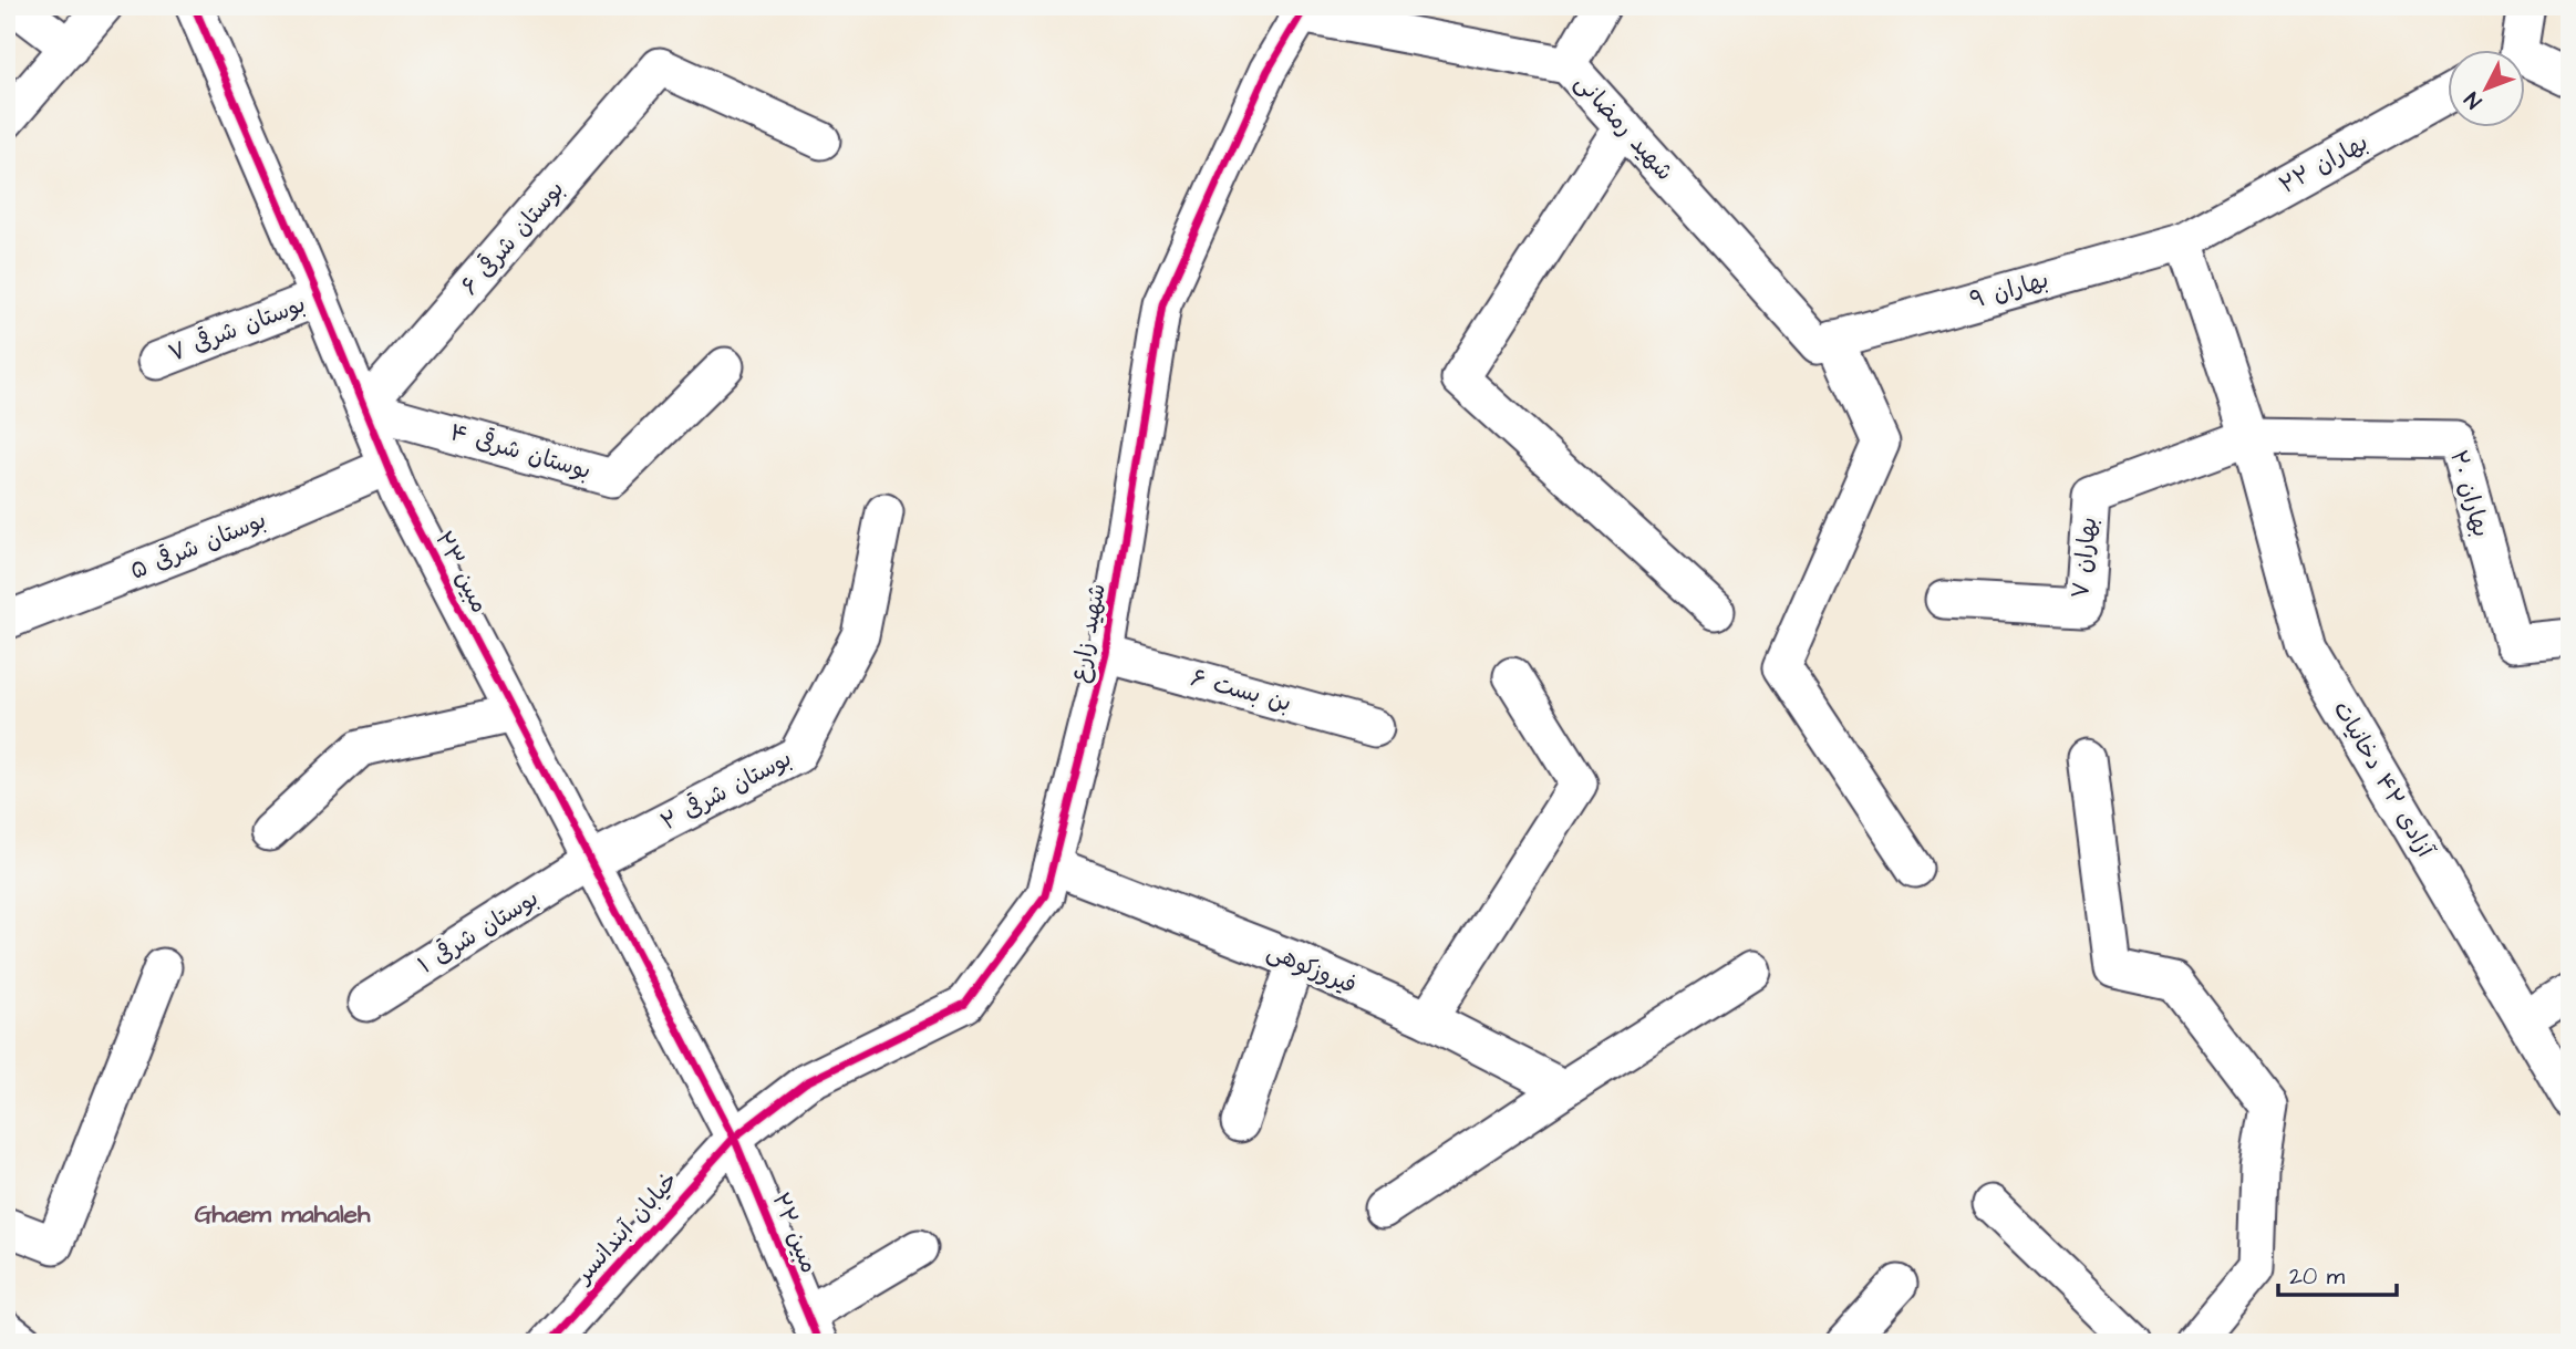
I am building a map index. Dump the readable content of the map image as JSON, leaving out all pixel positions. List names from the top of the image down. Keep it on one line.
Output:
{"streets":{"street":["شهید رمضانی","بهاران ۲۲","بوستان شرقی ۶","بهاران ۹","بوستان شرقی ۷","بوستان شرقی ۴","بهاران ۲۰","بوستان شرقی ۵","بهاران ۷","مبین ۲۳","شهید زارع","بن بست ۶","آزادی ۴۲ دخانیات","بوستان شرقی ۲","بوستان شرقی ۱","فیروزکوهی","خیابان آبندانسر","مبین ۲۲"]},"crossings":[["شهید رمضانی","بهاران ۹"],["شهید رمضانی","شهید زارع"],["بهاران ۲۲","بهاران ۹"],["بهاران ۲۲","آزادی ۴۲ دخانیات"],["بوستان شرقی ۶","بوستان شرقی ۴"],["بوستان شرقی ۶","مبین ۲۳"],["بهاران ۹","آزادی ۴۲ دخانیات"],["بوستان شرقی ۷","مبین ۲۳"],["بوستان شرقی ۴","مبین ۲۳"],["بهاران ۲۰","بهاران ۷"],["بهاران ۲۰","آزادی ۴۲ دخانیات"],["بوستان شرقی ۵","مبین ۲۳"],["بهاران ۷","آزادی ۴۲ دخانیات"],["مبین ۲۳","شهید زارع"],["مبین ۲۳","بوستان شرقی ۲"],["مبین ۲۳","بوستان شرقی ۱"],["مبین ۲۳","خیابان آبندانسر"],["مبین ۲۳","مبین ۲۲"],["شهید زارع","بن بست ۶"],["شهید زارع","فیروزکوهی"],["شهید زارع","خیابان آبندانسر"],["شهید زارع","مبین ۲۲"],["بوستان شرقی ۲","بوستان شرقی ۱"],["خیابان آبندانسر","مبین ۲۲"]],"districts":["Ghaem mahaleh"],"scale_bar":"20 m","north":"bottom left"}
